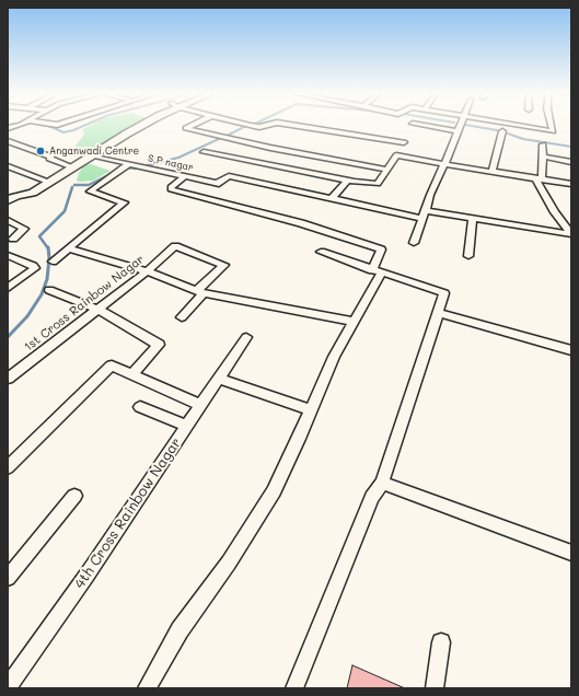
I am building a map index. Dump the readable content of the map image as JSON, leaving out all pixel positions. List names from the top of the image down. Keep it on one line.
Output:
{"streets":{"street":["S.P nagar","1st Cross Rainbow Nagar","4th Cross Rainbow Nagar"]},"places":["Anganwadi Centre"]}
